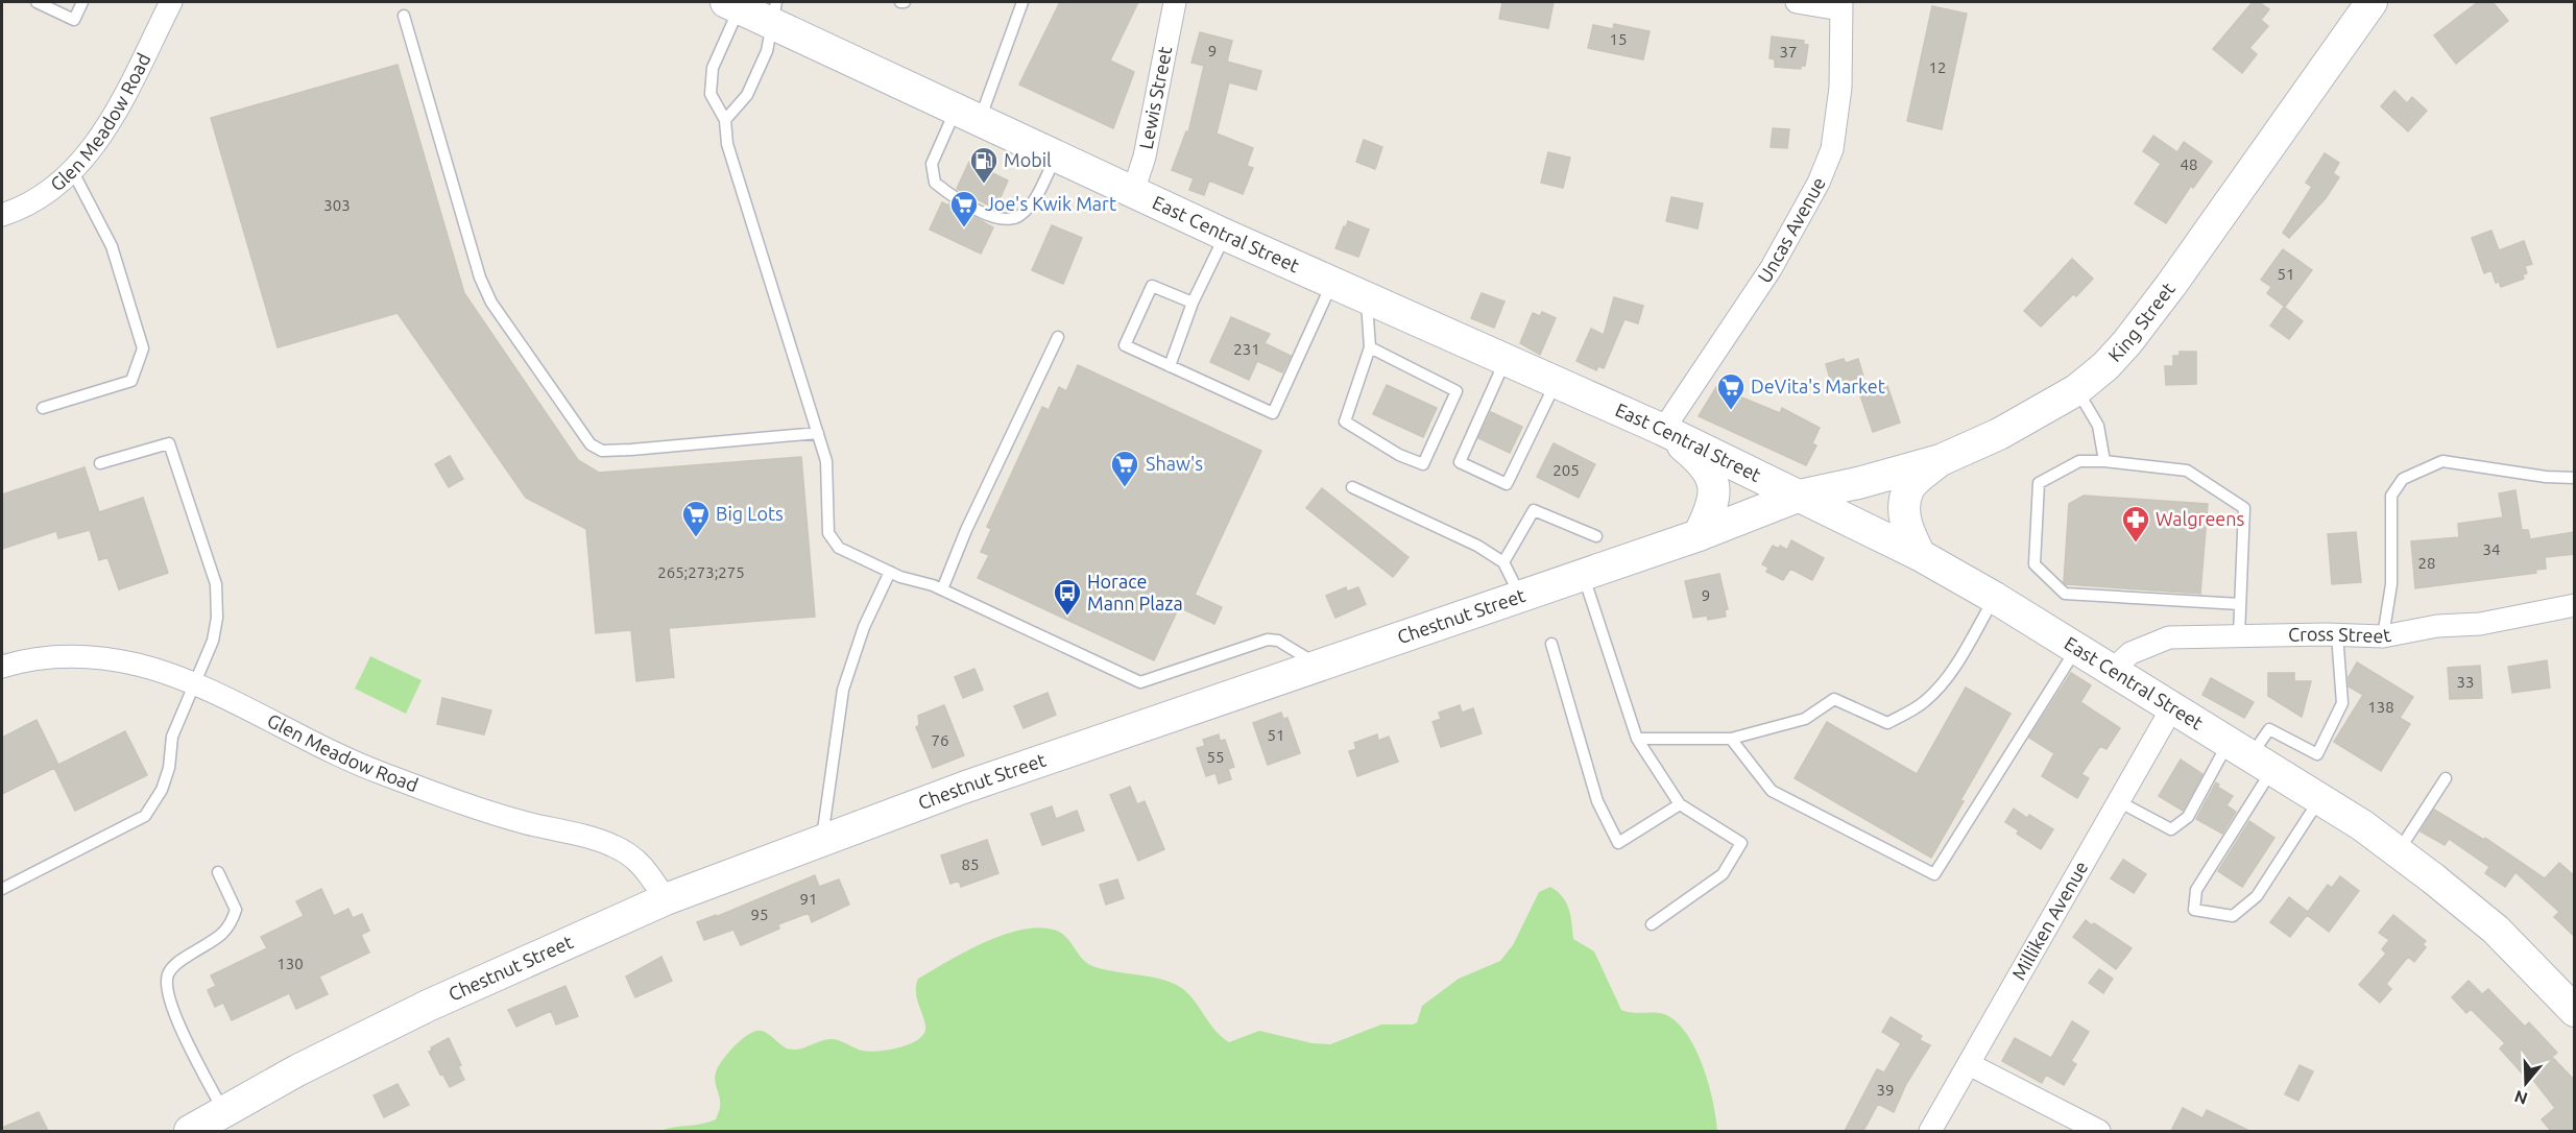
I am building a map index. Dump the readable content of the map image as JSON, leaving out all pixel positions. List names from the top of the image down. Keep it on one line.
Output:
{"streets":{"main road":["East Central Street","King Street","Chestnut Street"],"street":["Lewis Street","Glen Meadow Road","Uncas Avenue","Cross Street","Milliken Avenue"]},"crossings":[["Lewis Street","East Central Street"],["Glen Meadow Road","Chestnut Street"],["Uncas Avenue","East Central Street"],["East Central Street","King Street"],["East Central Street","Chestnut Street"],["East Central Street","Cross Street"],["East Central Street","Milliken Avenue"],["King Street","Chestnut Street"]],"places":{"fuel station":["Mobil"],"supermarket":["Joe's Kwik Mart","DeVita's Market","Shaw's","Big Lots"],"pharmacy":["Walgreens"],"bus stop":["Horace Mann Plaza"]},"house_numbers":["15","9","37","12","48","303","51","231","205","34","28","265;273;275","9","33","138","51","76","55","85","91","95","130","39"],"north":"bottom"}
